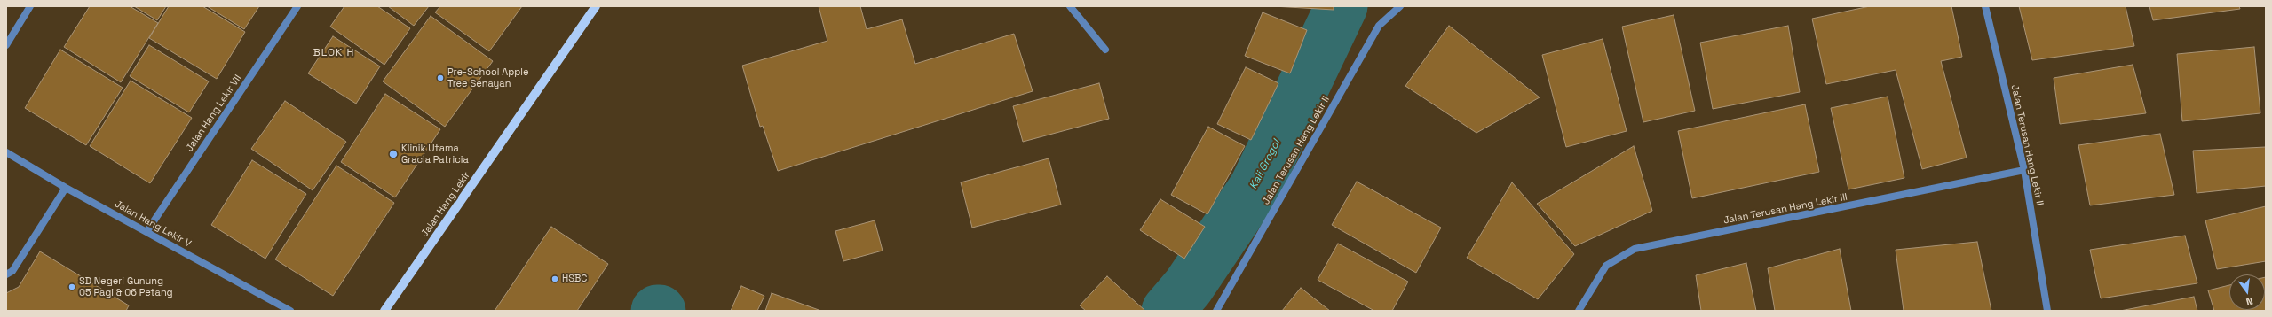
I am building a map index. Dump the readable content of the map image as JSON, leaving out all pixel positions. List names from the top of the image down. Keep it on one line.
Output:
{"streets":{"main road":["Jalan Hang Lekir"],"street":["Jalan Hang Lekir VII","Jalan Terusan Hang Lekir II","Jalan Terusan Hang Lekir III","Jalan Hang Lekir V"]},"crossings":[["Jalan Hang Lekir VII","Jalan Hang Lekir V"],["Jalan Terusan Hang Lekir II","Jalan Terusan Hang Lekir III"]],"districts":["BLOK H"],"water":["Kali Grogol"],"places":["Pre-School Apple Tree Senayan","Klinik Utama Gracia Patricia","HSBC","SD Negeri Gunung 05 Pagi & 06 Petang"],"north":"bottom"}
